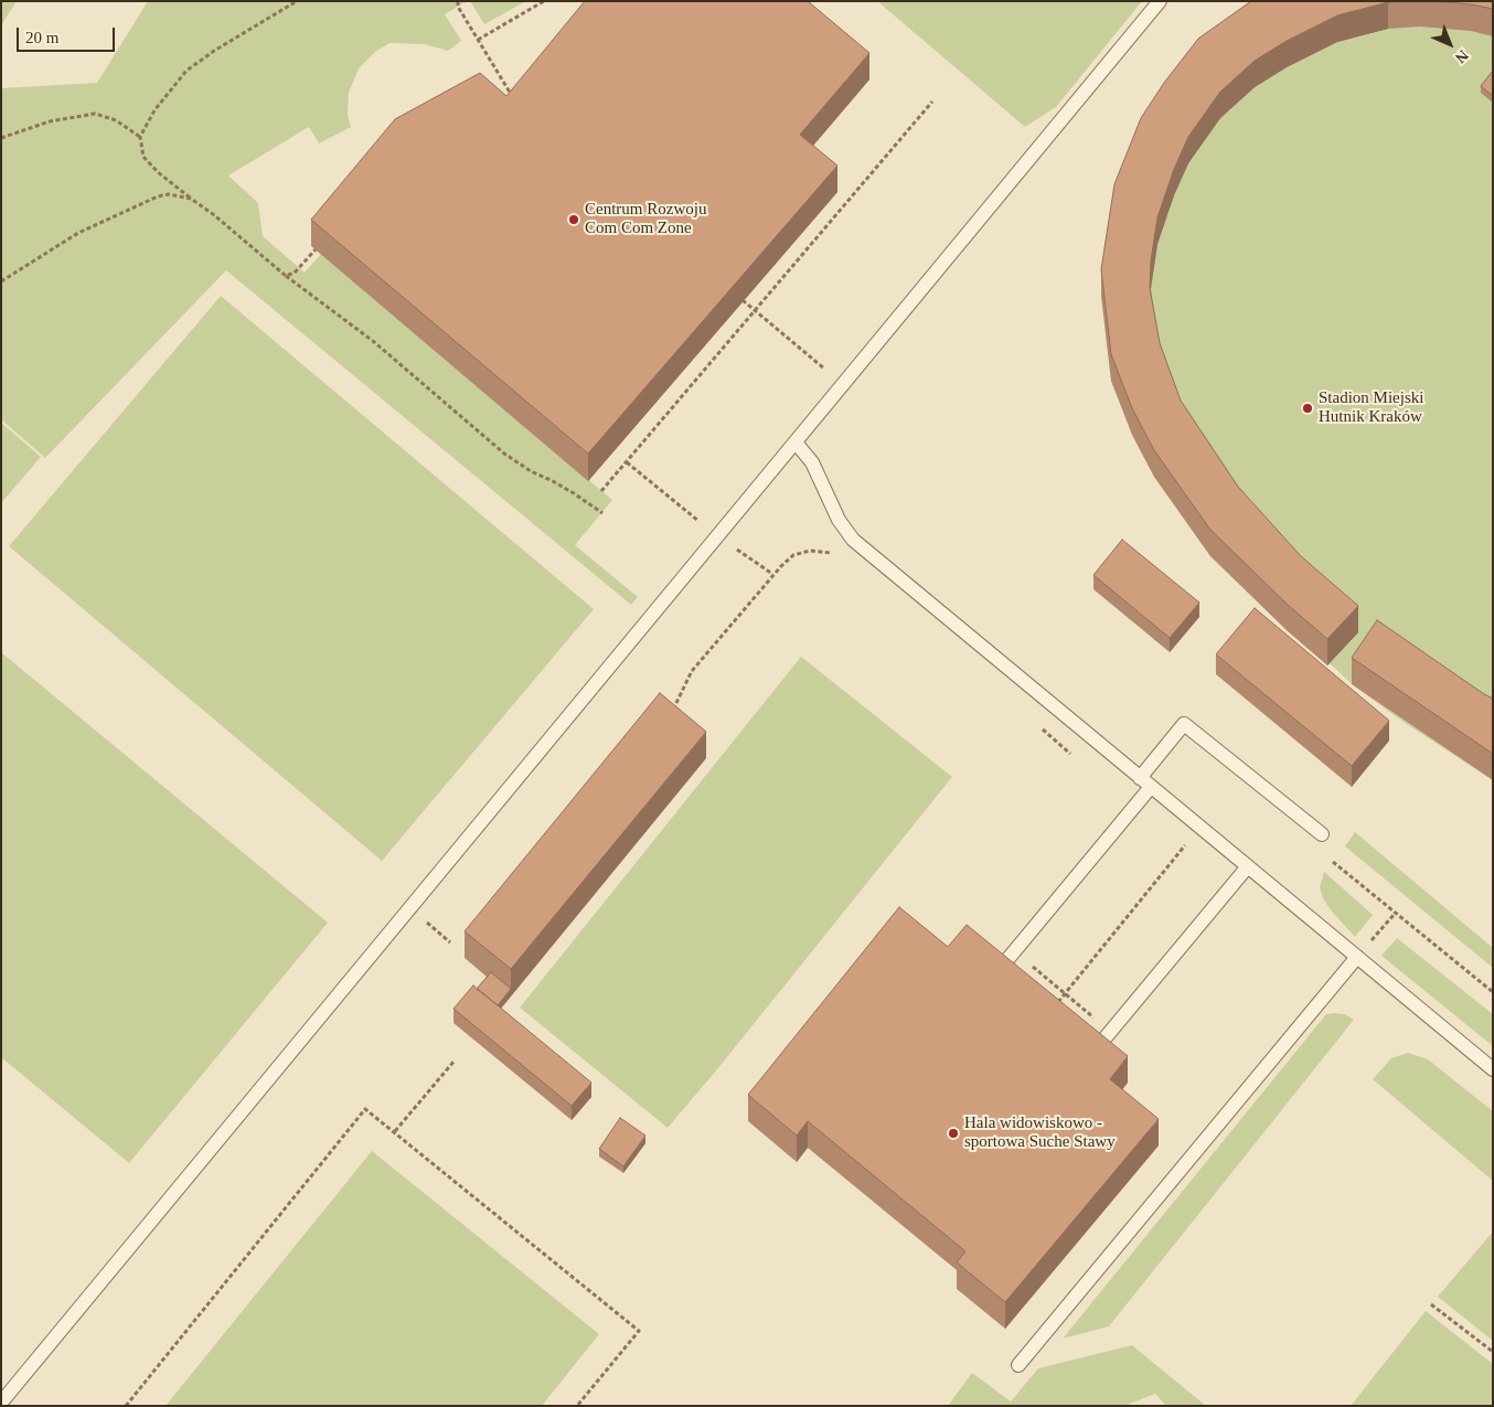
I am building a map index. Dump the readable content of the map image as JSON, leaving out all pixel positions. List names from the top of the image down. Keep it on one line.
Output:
{"places":["Centrum Rozwoju Com Com Zone","Stadion Miejski Hutnik Kraków","Hala widowiskowo - sportowa Suche Stawy"],"scale_bar":"20 m","north":"bottom right"}
